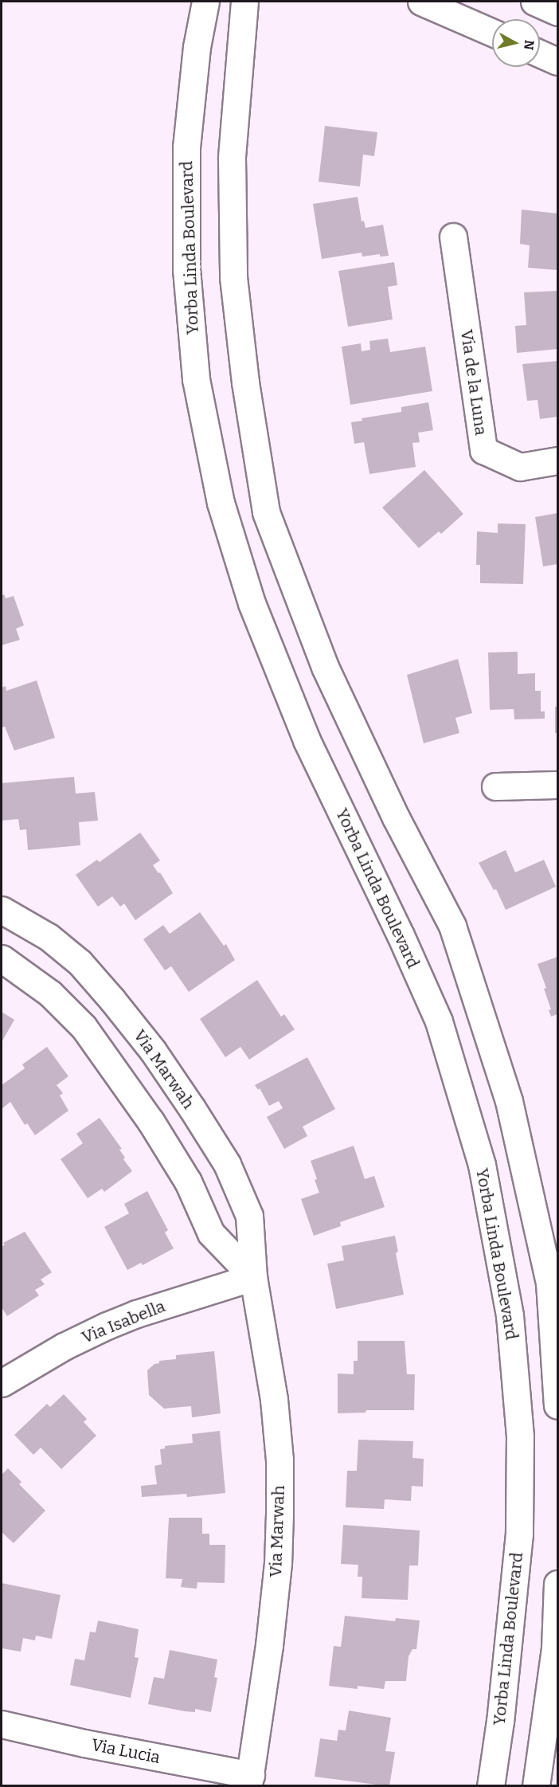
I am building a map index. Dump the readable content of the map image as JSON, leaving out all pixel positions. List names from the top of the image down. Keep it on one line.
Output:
{"streets":{"main road":["Yorba Linda Boulevard","Via de la Luna","Via Marwah","Via Isabella","Via Lucia"]},"crossings":[["Via Marwah","Via Isabella"],["Via Marwah","Via Lucia"]],"north":"right"}
